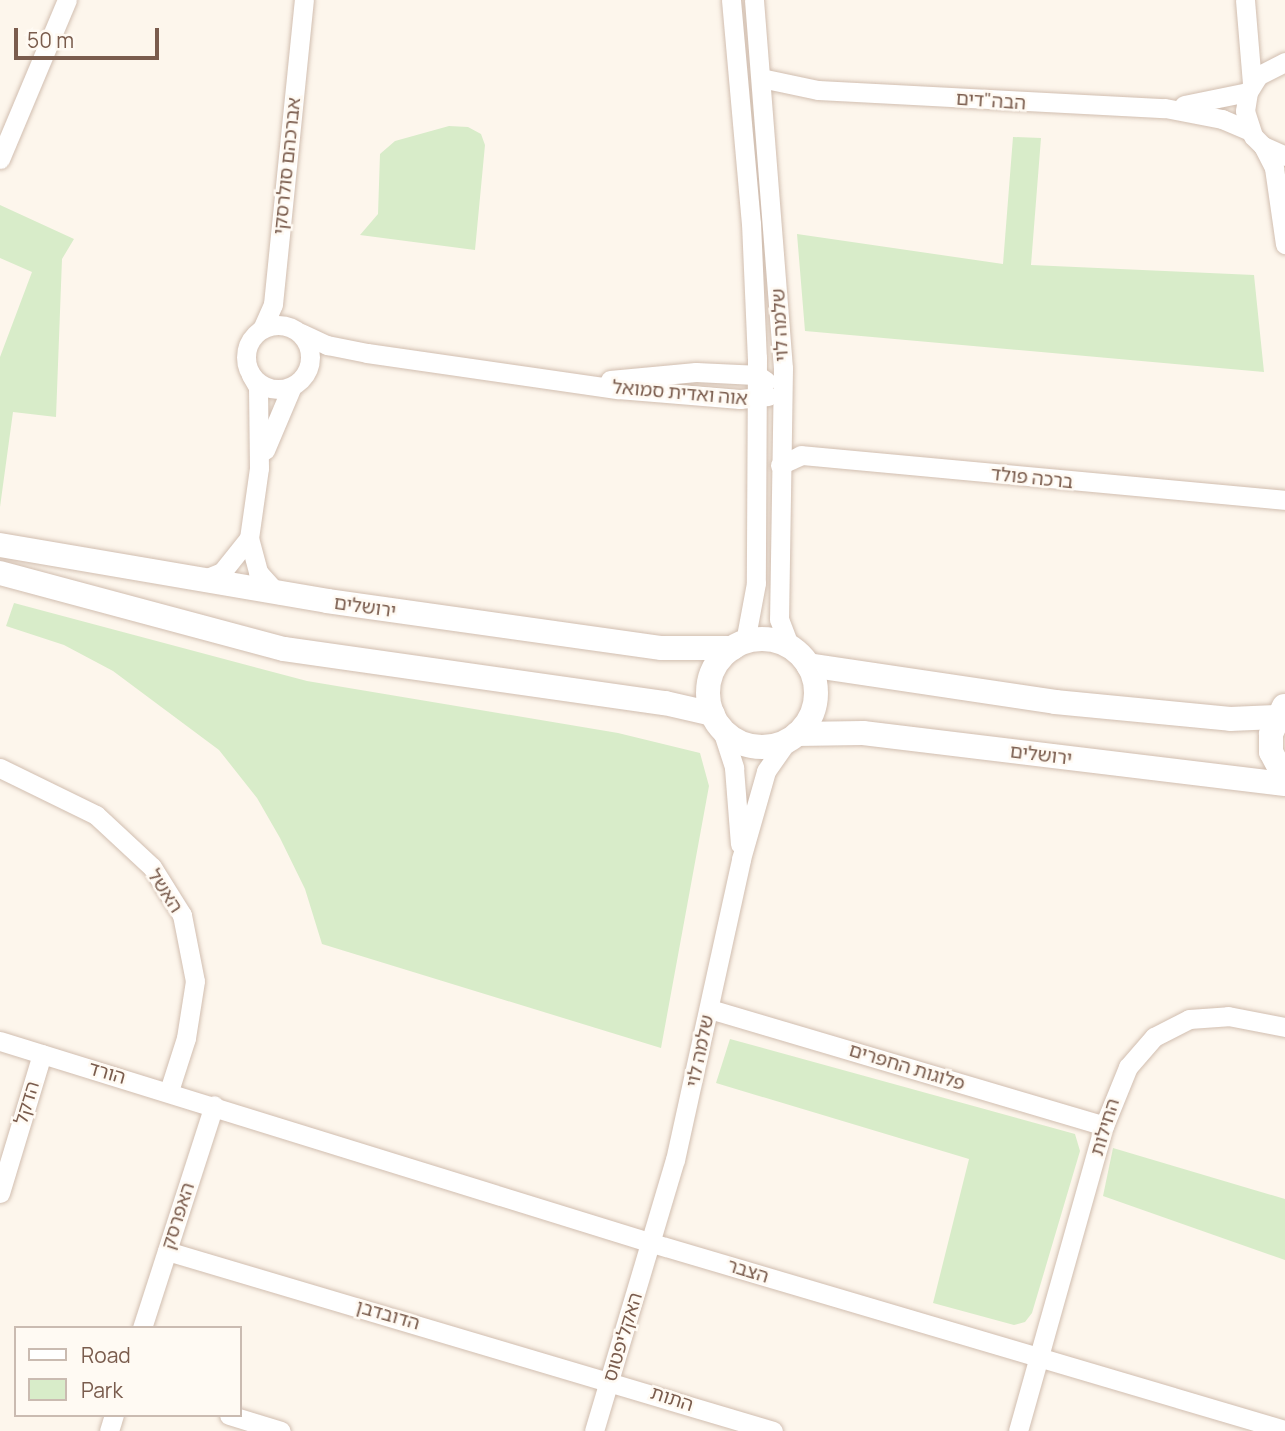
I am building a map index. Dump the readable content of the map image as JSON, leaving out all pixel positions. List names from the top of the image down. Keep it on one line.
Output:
{"streets":{"street":["הבה\"דים","אברכהם סולרסקי","שלמה לוי","אוה ואדית סמואל","ברכה פולד","ירושלים","האשל","פלוגות החפרים","הורד","הדקל","החילות","האפרסק","הצבר","הדובדבן","האקליפטוס","התות"]},"crossings":[["הבה\"דים","שלמה לוי"],["אברכהם סולרסקי","אוה ואדית סמואל"],["שלמה לוי","אוה ואדית סמואל"],["שלמה לוי","ברכה פולד"],["שלמה לוי","ירושלים"],["שלמה לוי","פלוגות החפרים"],["שלמה לוי","הצבר"],["שלמה לוי","האקליפטוס"],["האשל","הורד"],["פלוגות החפרים","החילות"],["הורד","הדקל"],["הורד","האפרסק"],["הורד","הצבר"],["החילות","הצבר"],["האפרסק","הצבר"],["האפרסק","הדובדבן"],["הצבר","האקליפטוס"],["הדובדבן","האקליפטוס"],["הדובדבן","התות"],["האקליפטוס","התות"]],"legend":["Road","Park"],"scale_bar":"50 m"}
